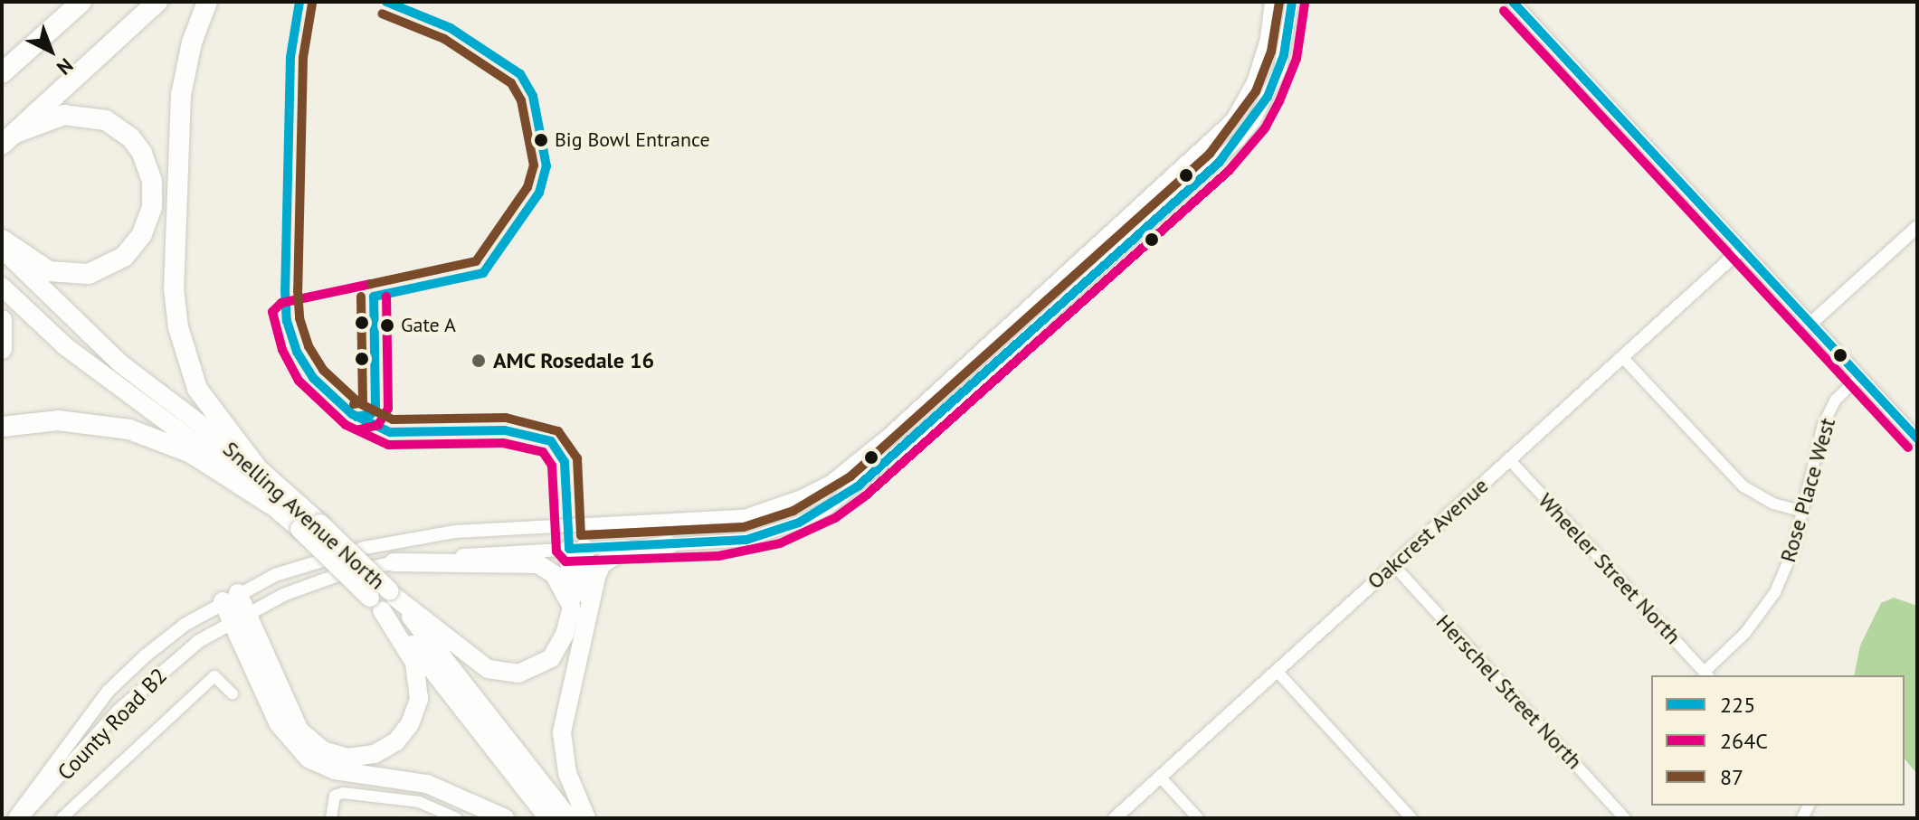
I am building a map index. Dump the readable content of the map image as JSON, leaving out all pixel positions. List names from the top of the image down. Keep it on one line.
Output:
{"streets":{"highway":["Snelling Avenue North"],"street":["Rose Place West","Oakcrest Avenue","Wheeler Street North","Herschel Street North","County Road B2"]},"crossings":[["Rose Place West","Wheeler Street North"],["Oakcrest Avenue","Wheeler Street North"],["Oakcrest Avenue","Herschel Street North"]],"places":["Big Bowl Entrance","Gate A","AMC Rosedale 16"],"lines":["transit line 225","transit line 87","transit line 264C"],"legend":["225","264C","87"],"north":"bottom right"}
